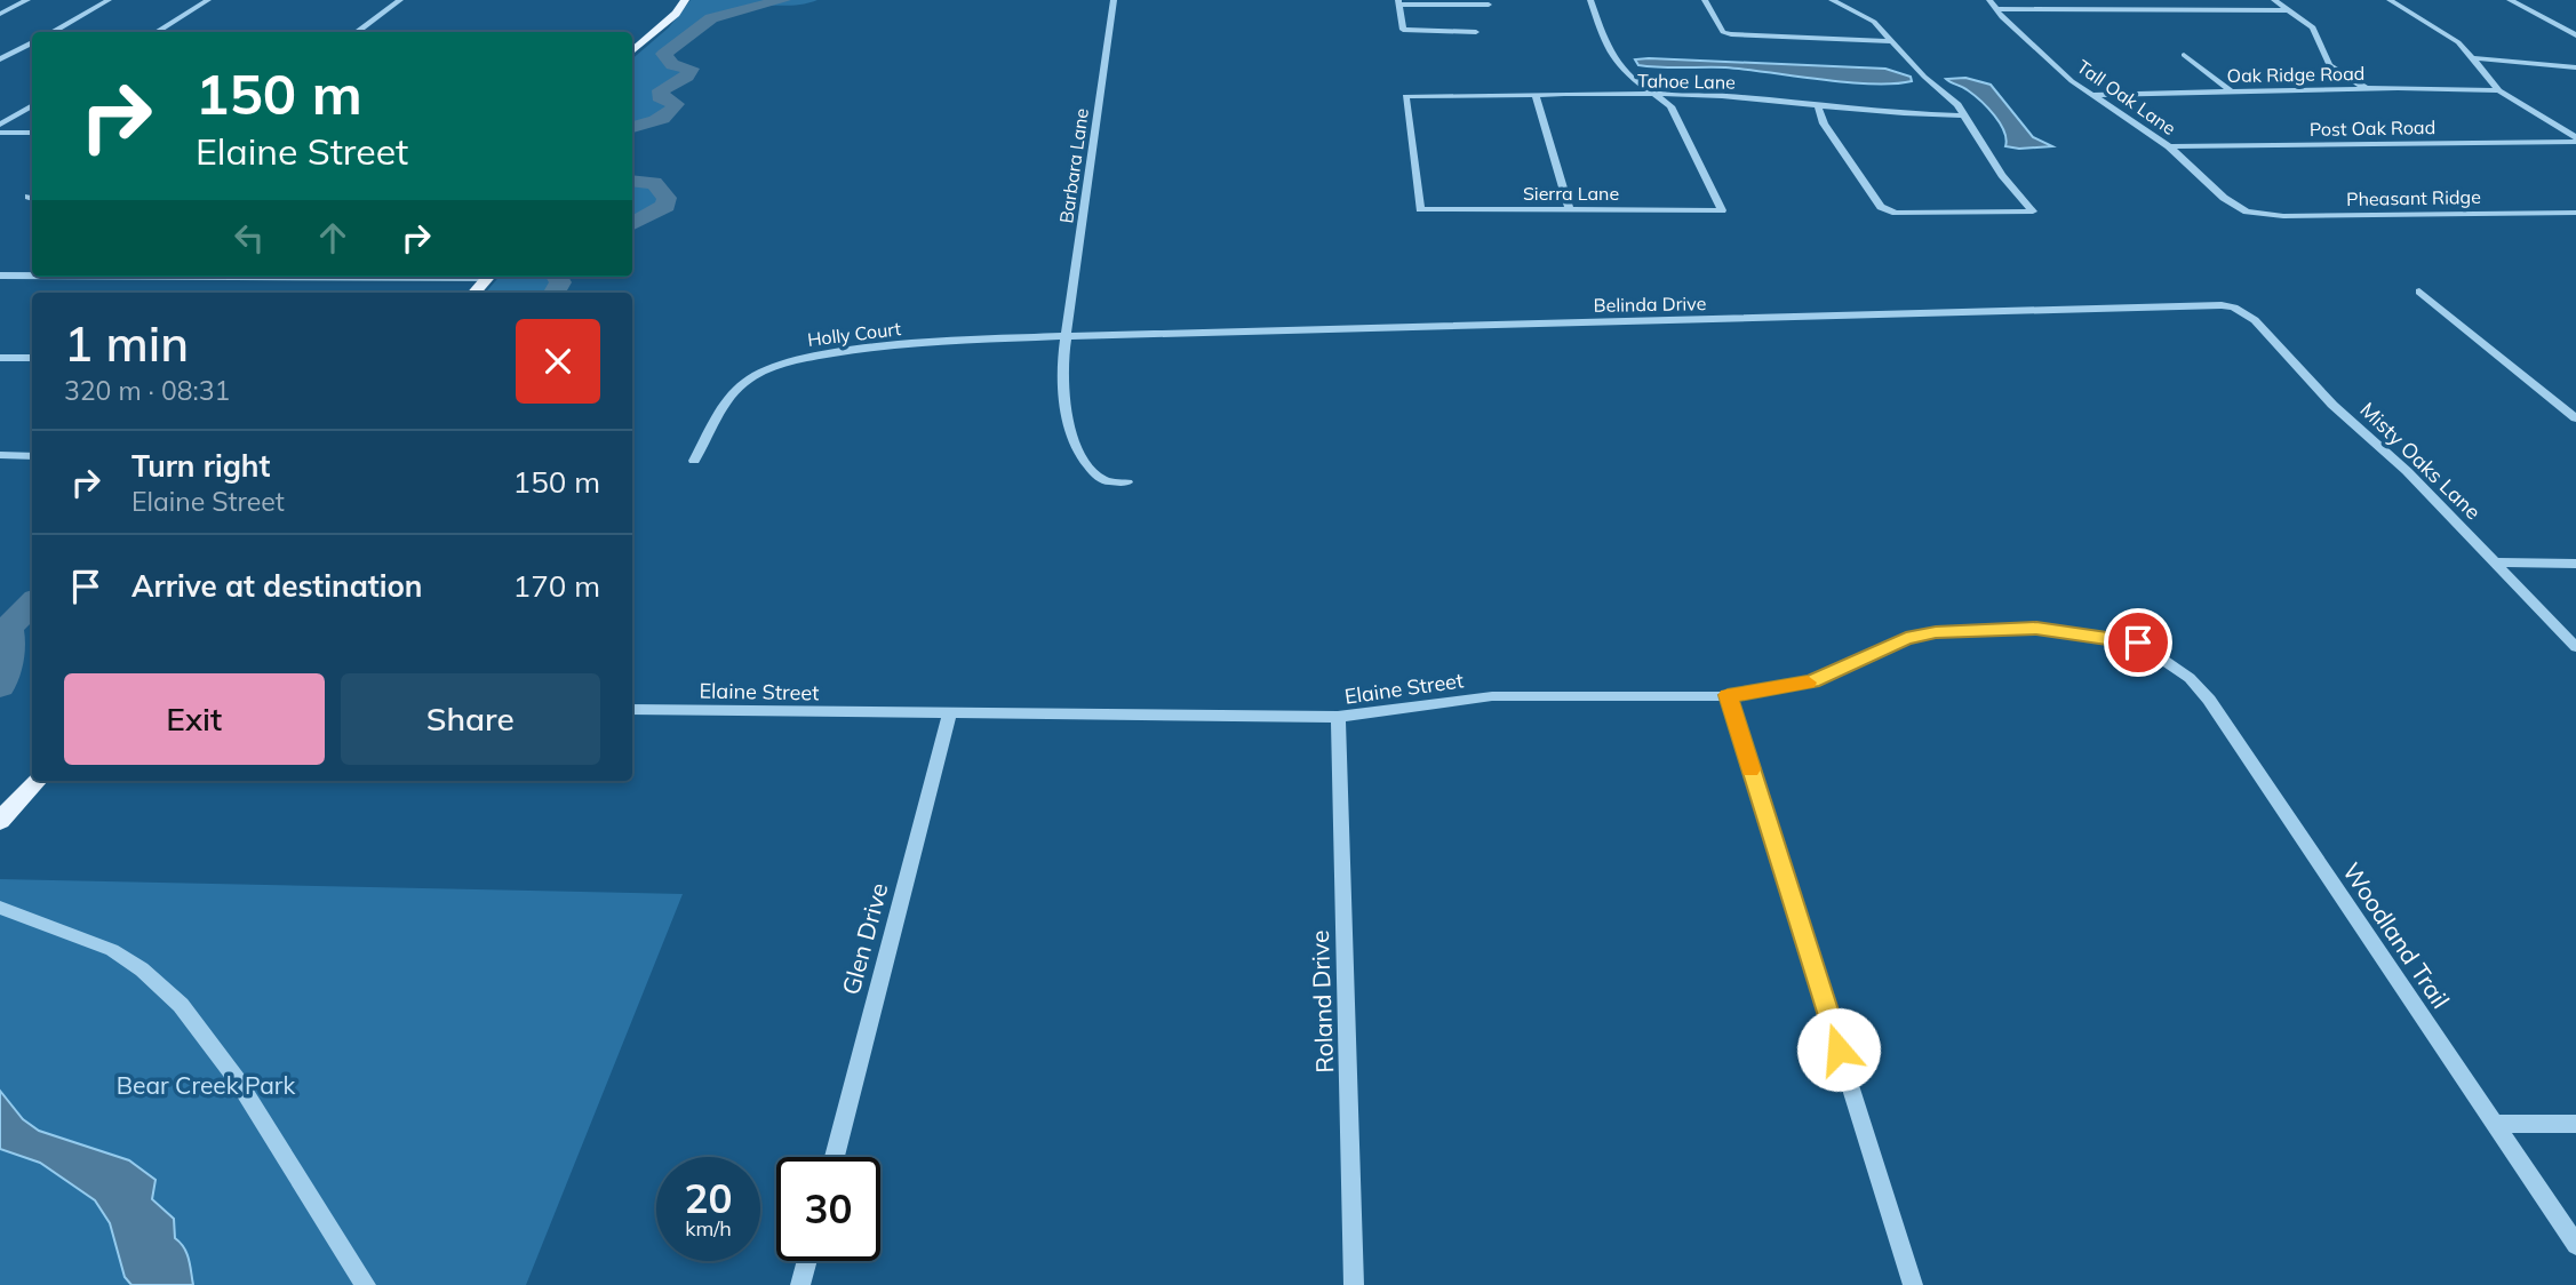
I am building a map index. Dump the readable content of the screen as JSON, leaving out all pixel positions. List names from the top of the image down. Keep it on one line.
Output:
{"streets":{"street":["Oak Ridge Road","Tahoe Lane","Tall Oak Lane","Post Oak Road","Barbara Lane","Sierra Lane","Pheasant Ridge","Belinda Drive","Holly Court","Misty Oaks Lane","Elaine Street","Woodland Trail","Glen Drive","Roland Drive"]},"crossings":[["Oak Ridge Road","Tall Oak Lane"],["Tahoe Lane","Sierra Lane"],["Tall Oak Lane","Post Oak Road"],["Tall Oak Lane","Pheasant Ridge"],["Barbara Lane","Belinda Drive"],["Barbara Lane","Holly Court"],["Belinda Drive","Holly Court"],["Belinda Drive","Misty Oaks Lane"],["Elaine Street","Woodland Trail"],["Elaine Street","Glen Drive"],["Elaine Street","Roland Drive"]],"parks":["Bear Creek Park"],"page":{"turn":["150 m","Elaine Street"],"heading":["1 min","320 m · 08:31"],"list":[{"name":"Turn right","note":"Elaine Street","value":"150 m"},{"name":"Arrive at destination","value":"170 m"}],"buttons":["Exit","Share"],"speed":"20 km/h","limit":"30"}}
